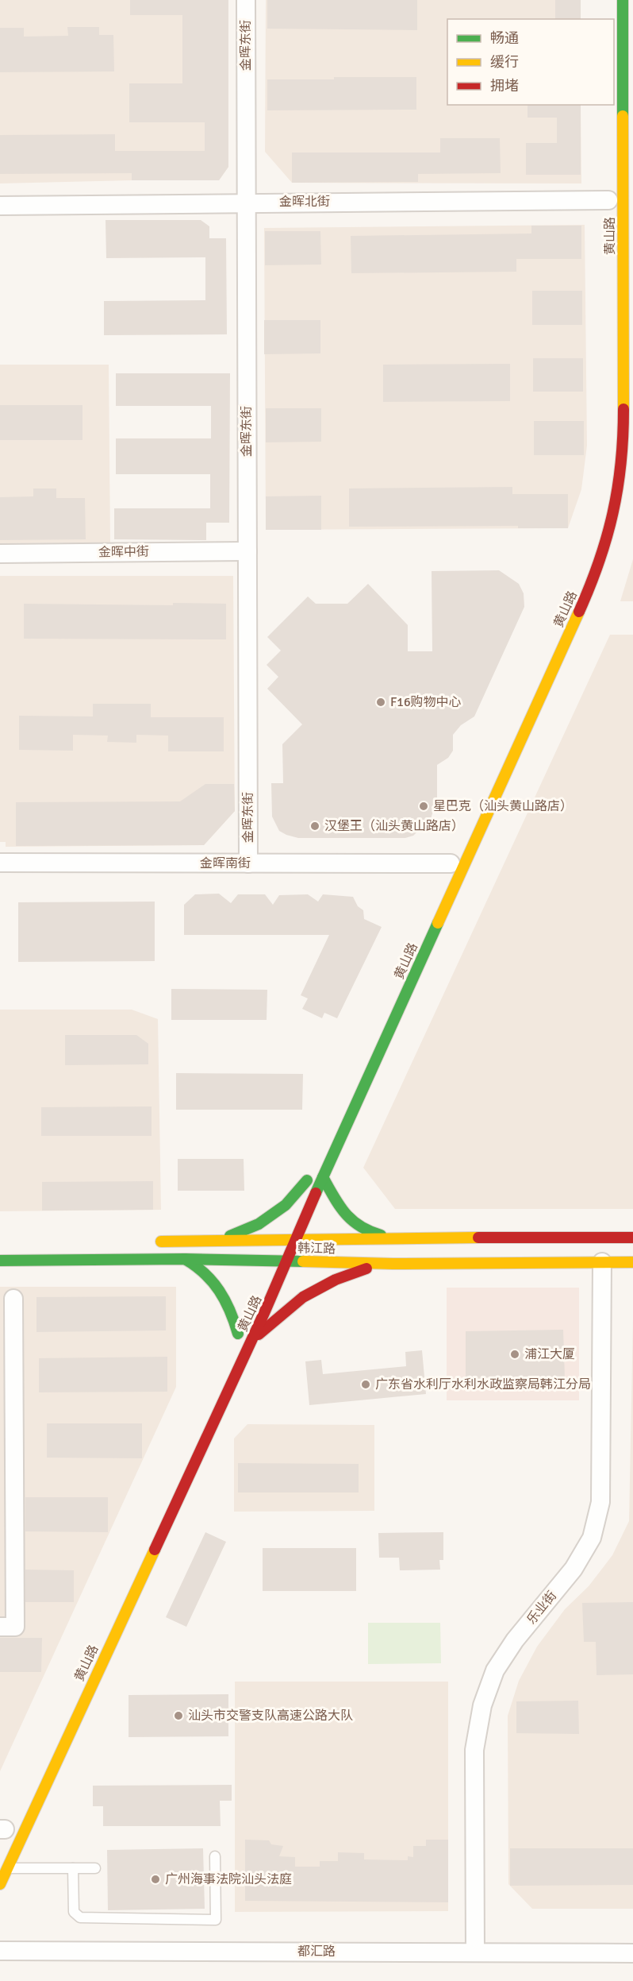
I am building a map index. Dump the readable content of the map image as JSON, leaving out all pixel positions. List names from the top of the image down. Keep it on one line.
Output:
{"streets":{"street":["金晖东街","金晖北街","黄山路","金晖中街","金晖南街","韩江路","乐业街","都汇路"]},"crossings":[["金晖东街","金晖北街"],["金晖东街","金晖中街"],["金晖东街","金晖南街"],["黄山路","韩江路"],["韩江路","乐业街"],["乐业街","都汇路"]],"places":["F16购物中心","星巴克（汕头黄山路店）","汉堡王（汕头黄山路店）","浦江大厦","广东省水利厅水利水政监察局韩江分局","汕头市交警支队高速公路大队","广州海事法院汕头法庭"],"legend":["畅通","缓行","拥堵"]}
